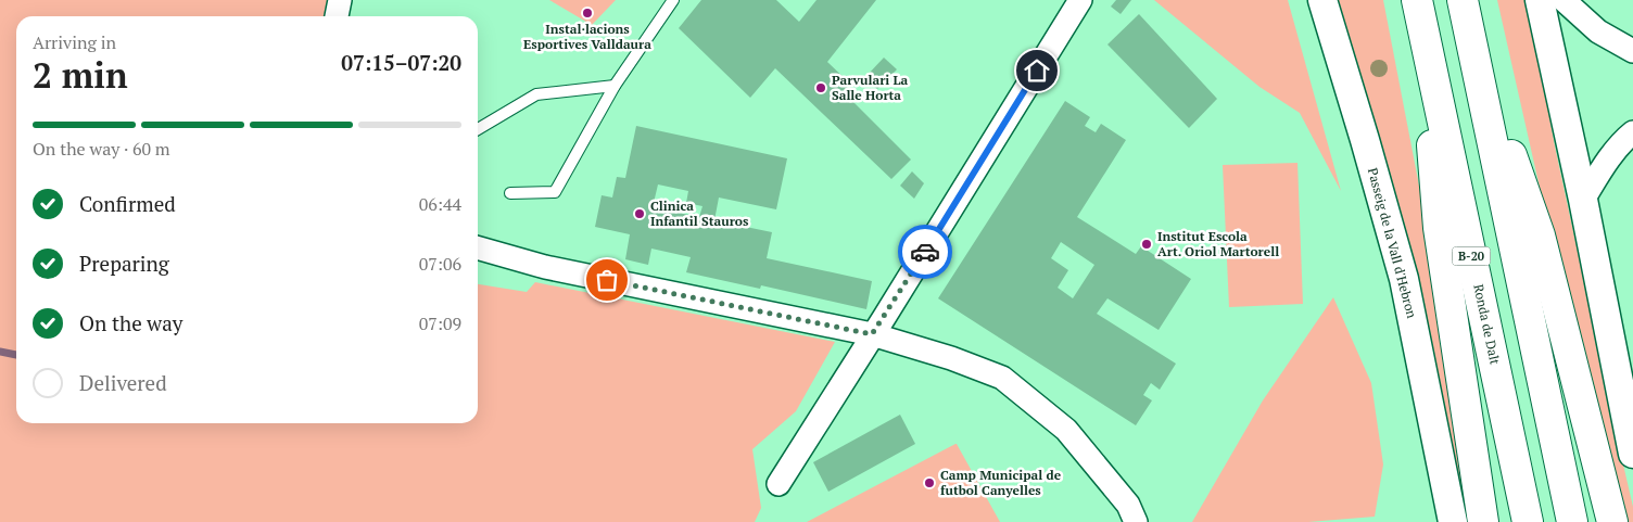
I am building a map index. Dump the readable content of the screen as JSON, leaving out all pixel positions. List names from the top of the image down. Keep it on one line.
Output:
{"streets":{"highway":["B-20","Ronda de Dalt"],"street":["Passeig de la Vall d'Hebron"]},"places":["Instal·lacions Esportives Valldaura","Parvulari La Salle Horta","Clinica Infantil Stauros","Institut Escola Art. Oriol Martorell","Camp Municipal de futbol Canyelles"],"page":{"heading":["2 min","Arriving in","07:15–07:20"],"bar":"On the way · 60 m","list":[["Confirmed","06:44"],["Preparing","07:06"],["On the way","07:09"],"Delivered"]}}
